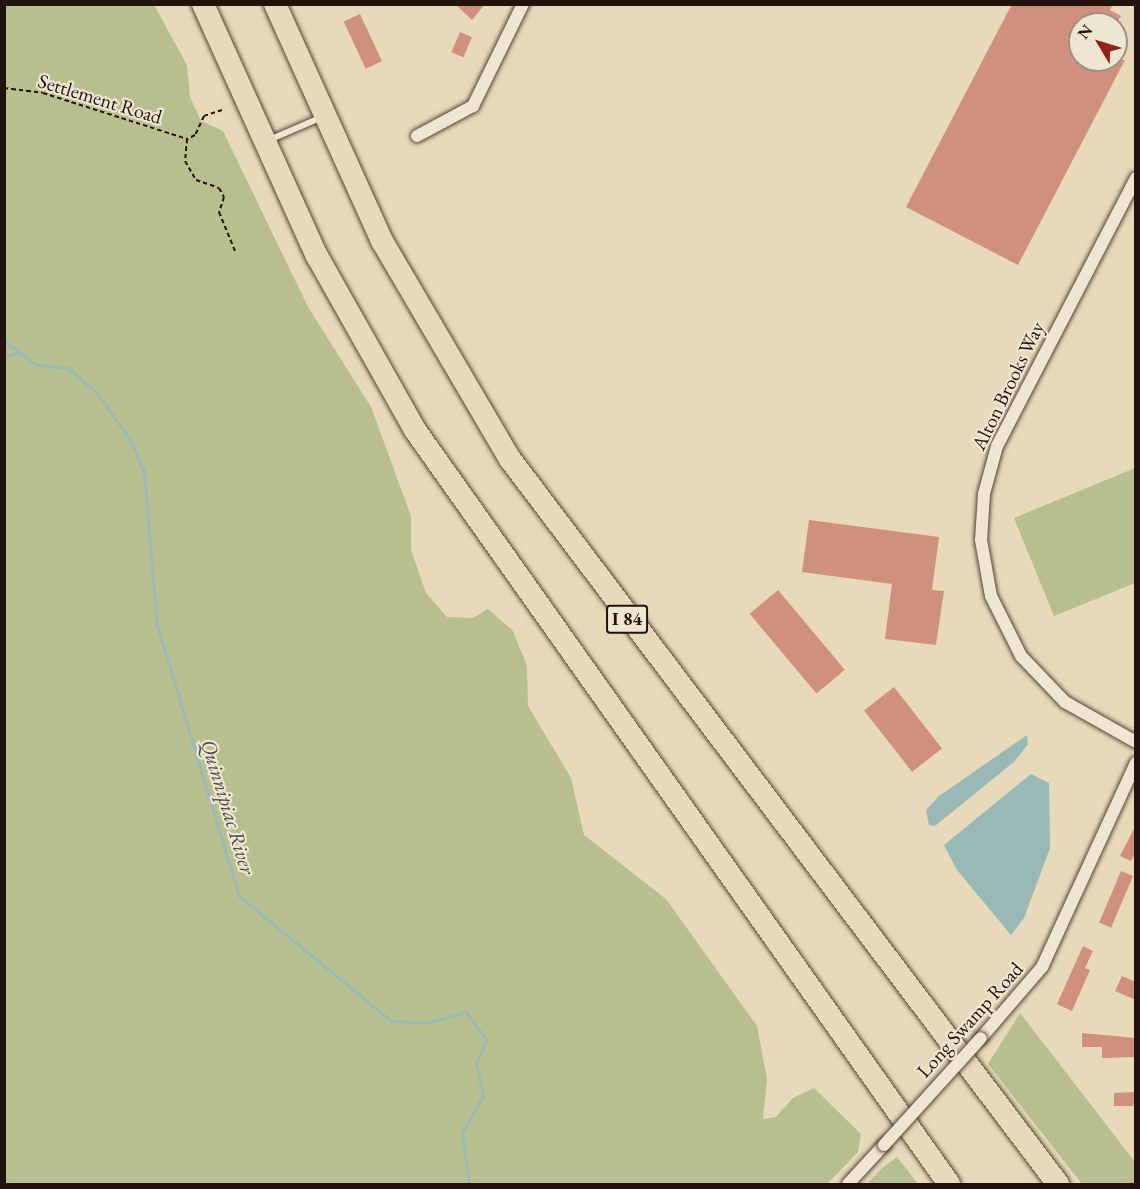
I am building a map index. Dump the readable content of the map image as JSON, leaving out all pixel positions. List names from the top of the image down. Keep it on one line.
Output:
{"streets":{"highway":["I 84"],"street":["Alton Brooks Way","Long Swamp Road"],"path":["Settlement Road"]},"water":["Quinnipiac River"],"north":"top left"}
